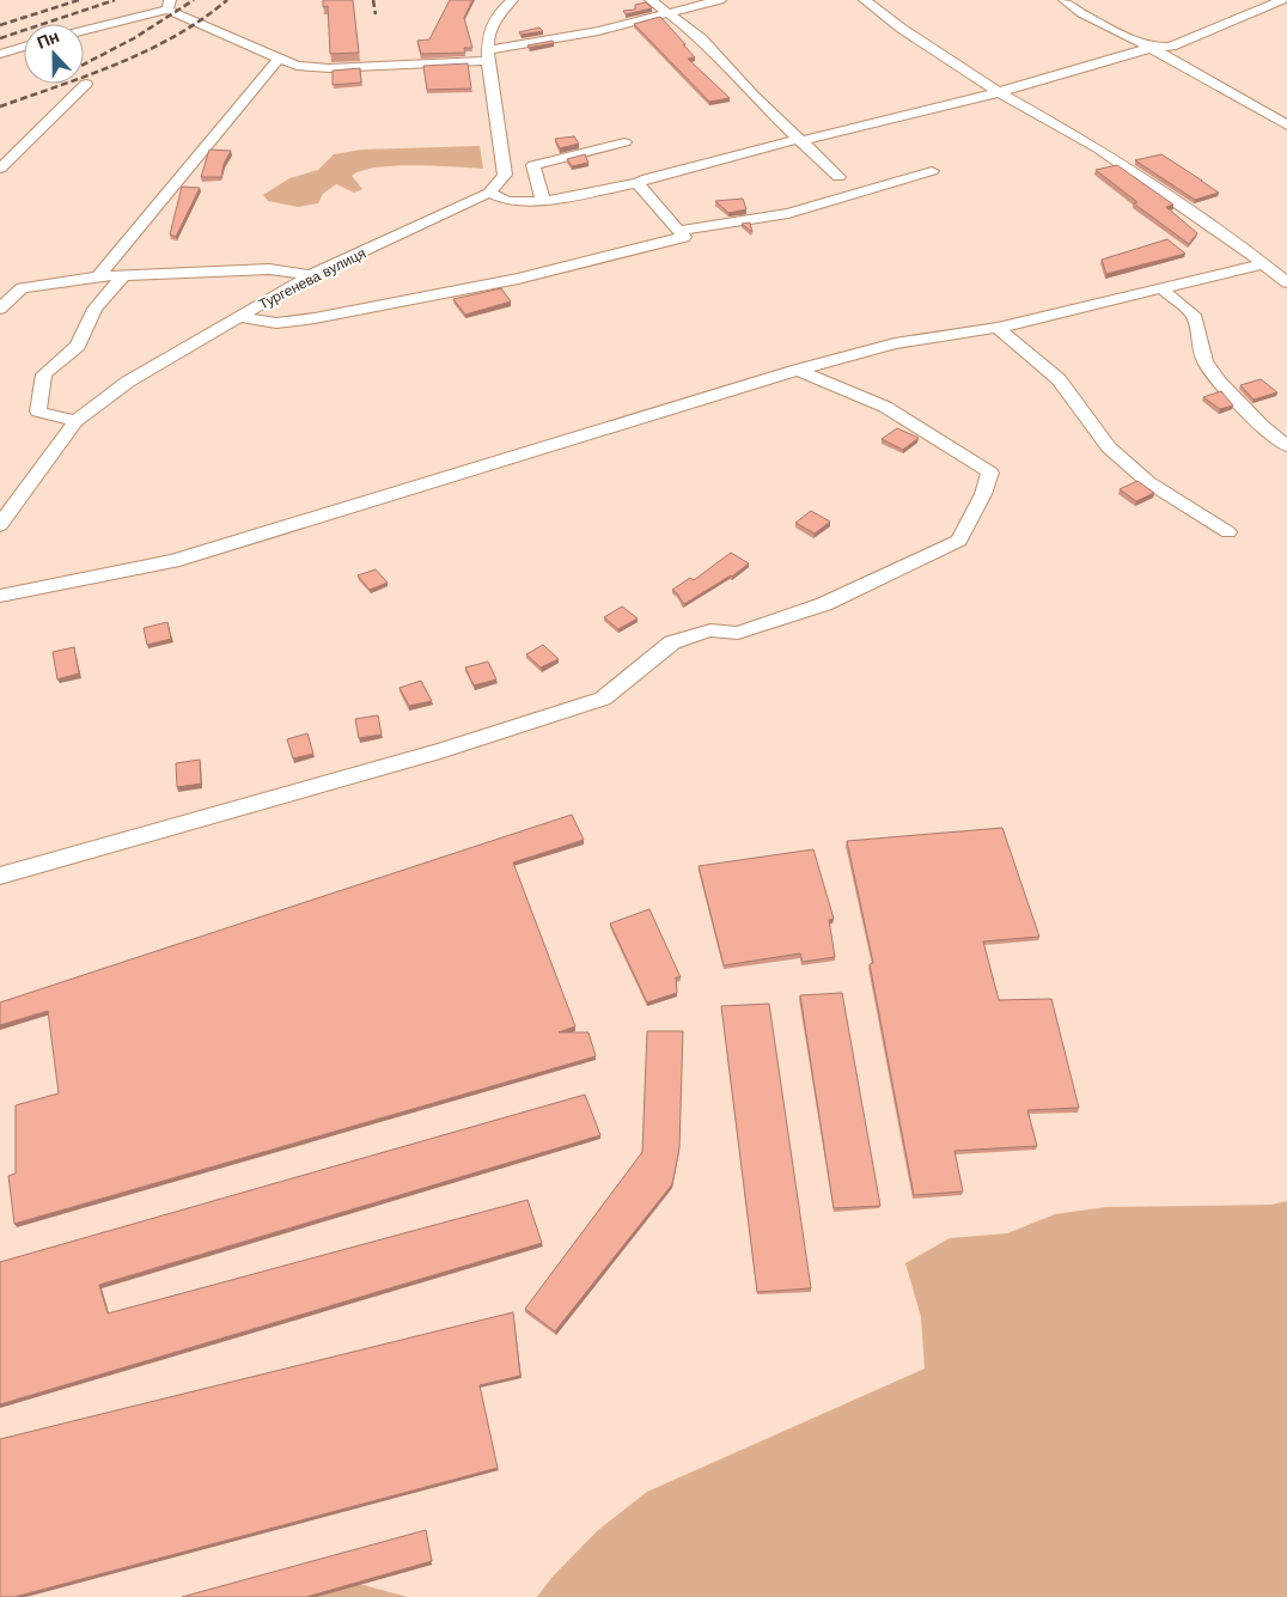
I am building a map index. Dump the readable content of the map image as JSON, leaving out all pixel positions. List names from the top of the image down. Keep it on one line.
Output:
{"streets":{"street":["Тургенева вулиця"]},"north":"top"}
